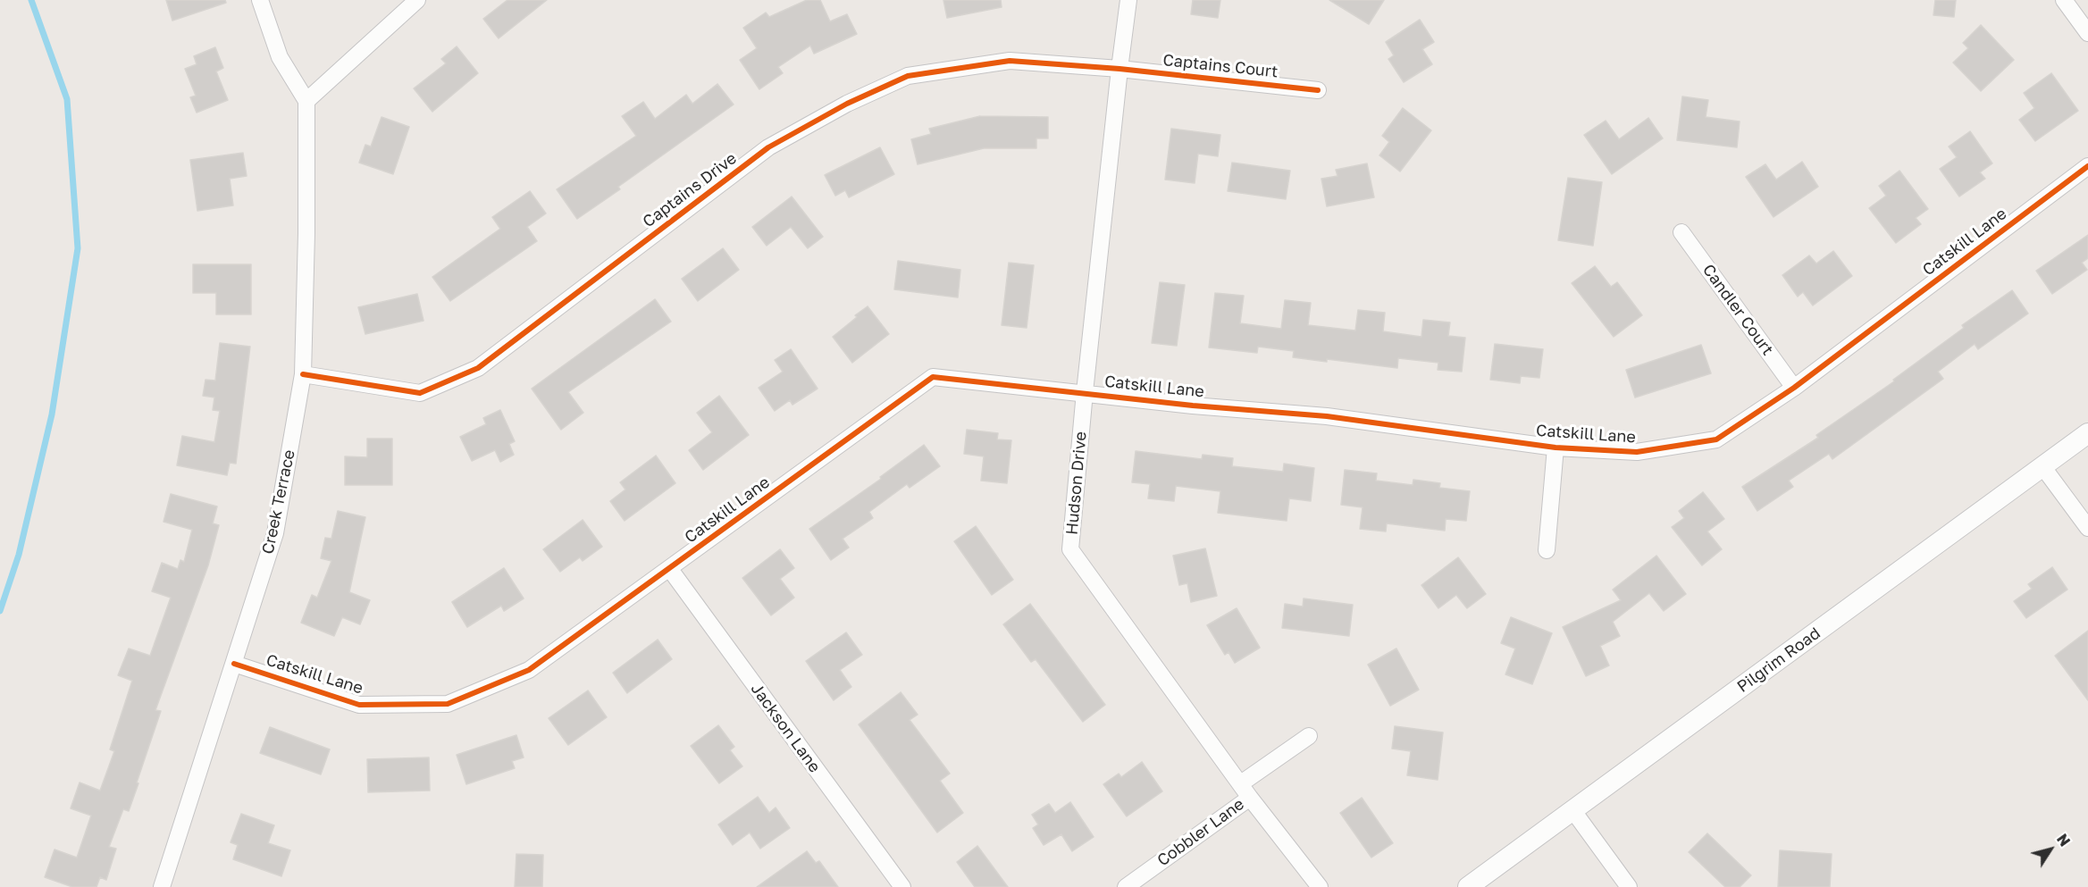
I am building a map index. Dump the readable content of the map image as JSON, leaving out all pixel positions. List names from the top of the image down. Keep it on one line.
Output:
{"streets":{"street":["Captains Court","Captains Drive","Catskill Lane","Candler Court","Hudson Drive","Creek Terrace","Pilgrim Road","Jackson Lane","Cobbler Lane"]},"crossings":[["Captains Court","Captains Drive"],["Captains Court","Hudson Drive"],["Captains Drive","Hudson Drive"],["Captains Drive","Creek Terrace"],["Catskill Lane","Candler Court"],["Catskill Lane","Hudson Drive"],["Catskill Lane","Creek Terrace"],["Catskill Lane","Jackson Lane"],["Hudson Drive","Cobbler Lane"]],"north":"top right"}
